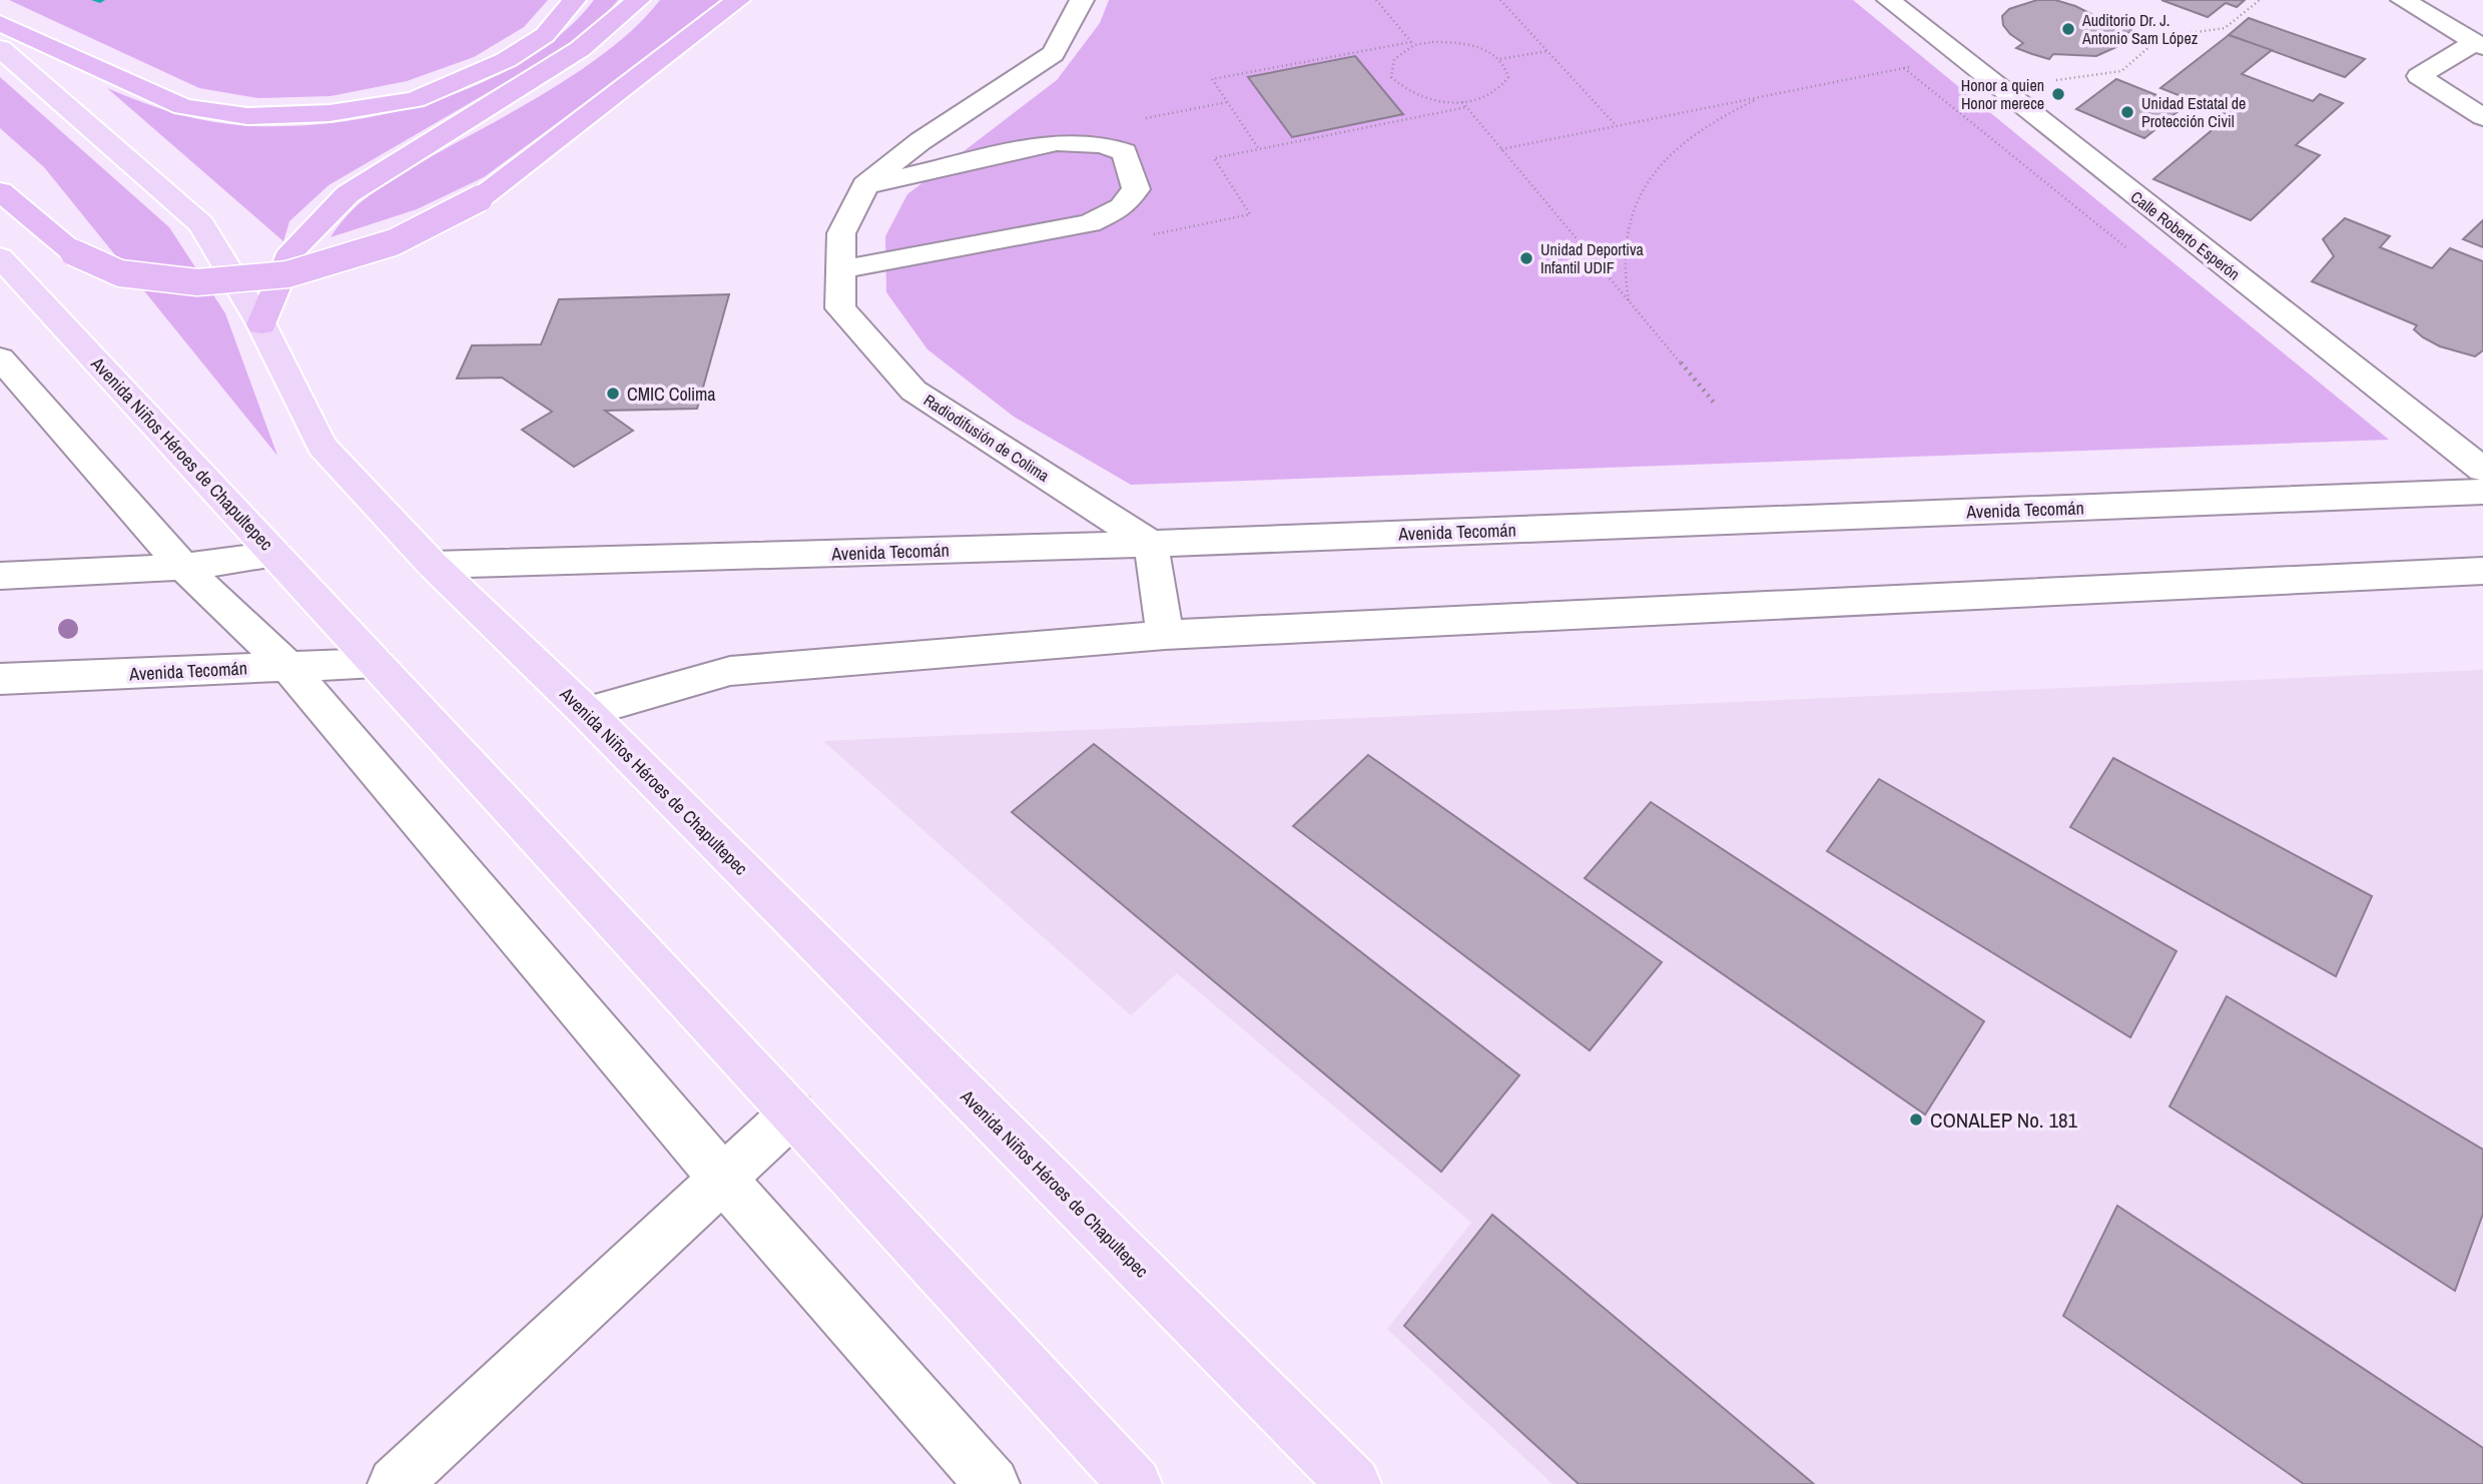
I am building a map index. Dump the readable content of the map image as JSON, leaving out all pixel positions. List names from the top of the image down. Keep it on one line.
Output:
{"streets":{"main road":["Avenida Niños Héroes de Chapultepec"],"street":["Calle Roberto Esperón","Radiodifusión de Colima","Avenida Tecomán"]},"crossings":[["Radiodifusión de Colima","Avenida Tecomán"],["Avenida Niños Héroes de Chapultepec","Avenida Tecomán"]],"places":["Auditorio Dr. J. Antonio Sam López","Honor a quien Honor merece","Unidad Estatal de Protección Civil","Unidad Deportiva Infantil UDIF","CMIC Colima","CONALEP No. 181"]}
